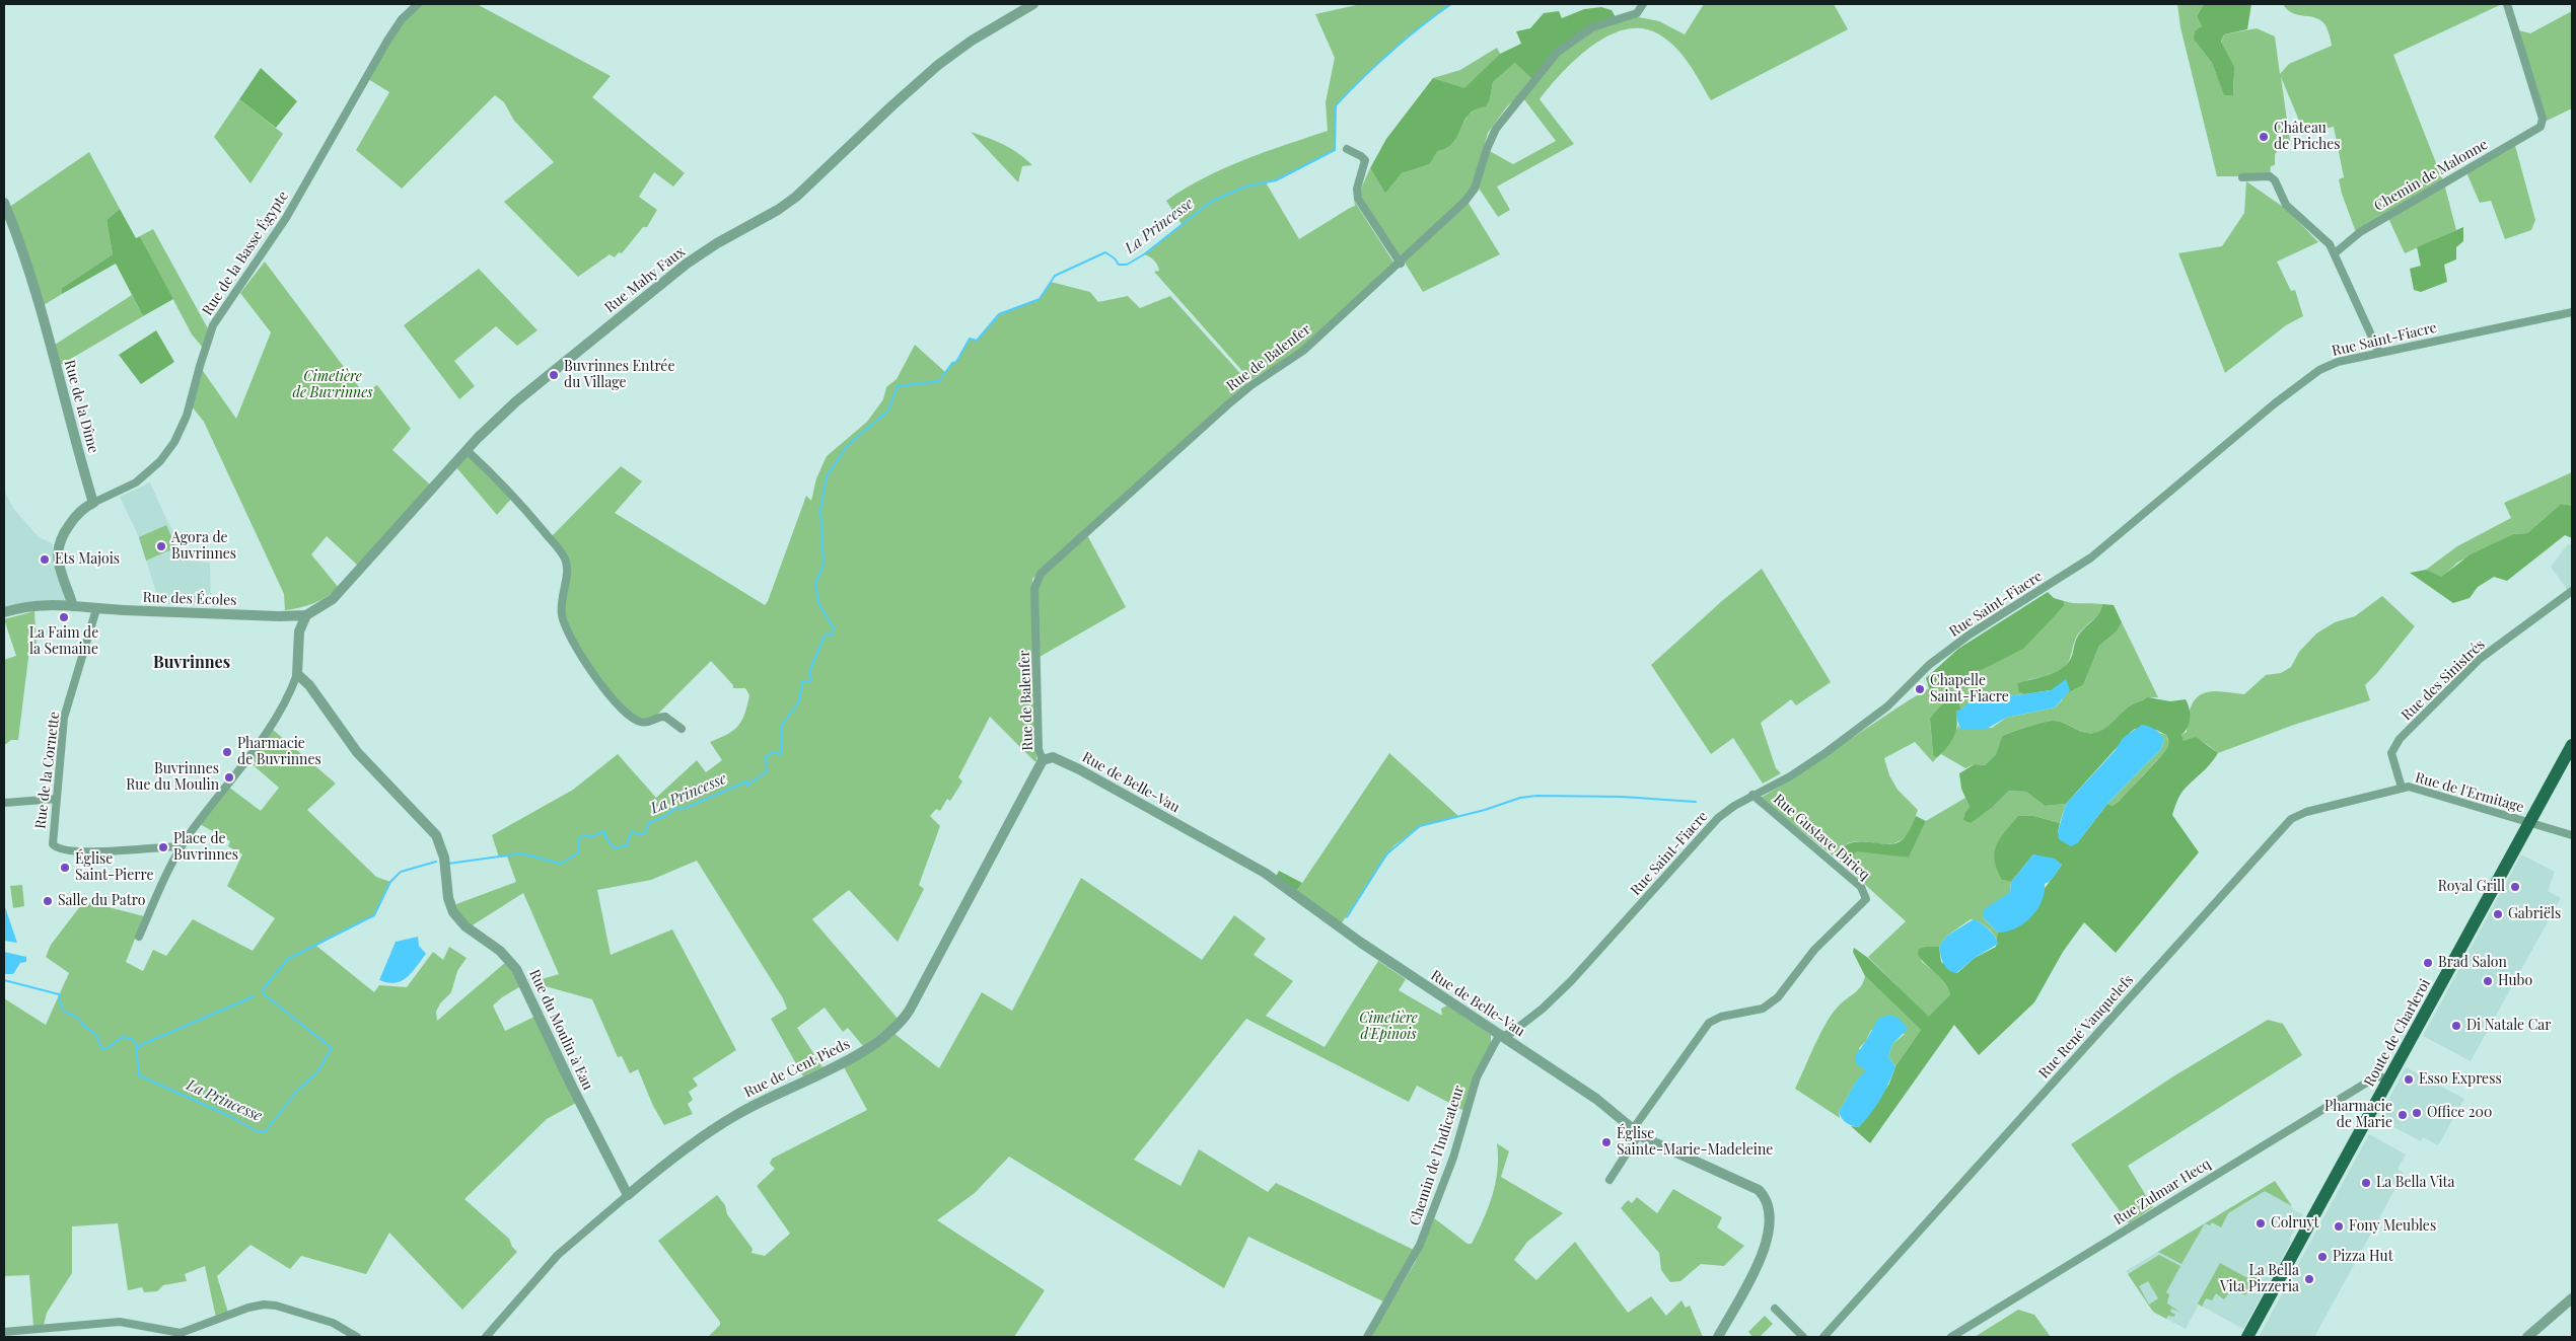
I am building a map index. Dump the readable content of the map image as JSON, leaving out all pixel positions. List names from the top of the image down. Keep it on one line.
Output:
{"streets":{"main road":["Route de Charleroi"],"street":["Chemin de Malonne","Rue de la Basse Égypte","Rue Mahy Faux","Rue Saint-Fiacre","Rue de Balenfer","Rue de la Dîme","Rue des Écoles","Rue des Sinistrés","Rue de la Cornette","Rue de Belle-Vau","Rue de l'Ermitage","Rue Gustave Diricq","Rue René Vanquelefs","Rue du Moulin à Eau","Rue de Cent Pieds","Chemin de l'Indicateur","Rue Zulmar Hecq"]},"crossings":[["Rue de la Basse Égypte","Rue de la Dîme"],["Rue Mahy Faux","Rue des Écoles"],["Rue Saint-Fiacre","Rue de Belle-Vau"],["Rue Saint-Fiacre","Rue Gustave Diricq"],["Rue Saint-Fiacre","Chemin de l'Indicateur"],["Rue de Balenfer","Rue de Belle-Vau"],["Rue de Balenfer","Rue de Cent Pieds"],["Rue des Écoles","Rue de la Cornette"],["Rue des Sinistrés","Rue de l'Ermitage"],["Rue des Sinistrés","Rue René Vanquelefs"],["Rue de Belle-Vau","Rue Gustave Diricq"],["Rue de Belle-Vau","Rue de Cent Pieds"],["Rue de Belle-Vau","Chemin de l'Indicateur"],["Rue de l'Ermitage","Rue René Vanquelefs"],["Rue de l'Ermitage","Route de Charleroi"],["Rue du Moulin à Eau","Rue de Cent Pieds"],["Route de Charleroi","Rue Zulmar Hecq"]],"districts":["Buvrinnes"],"water":["La Princesse"],"parks":["Cimetière de Buvrinnes","Cimetière d'Epinois"],"places":["Château de Priches","Buvrinnes Entrée du Village","Agora de Buvrinnes","Ets Majois","La Faim de la Semaine","Chapelle Saint-Fiacre","Pharmacie de Buvrinnes","Buvrinnes Rue du Moulin","Place de Buvrinnes","Église Saint-Pierre","Royal Grill","Salle du Patro","Gabriëls","Brad Salon","Hubo","Di Natale Car","Esso Express","Office 200","Pharmacie de Marie","Église Sainte-Marie-Madeleine","La Bella Vita","Colruyt","Fony Meubles","Pizza Hut","La Bella Vita Pizzeria"]}
